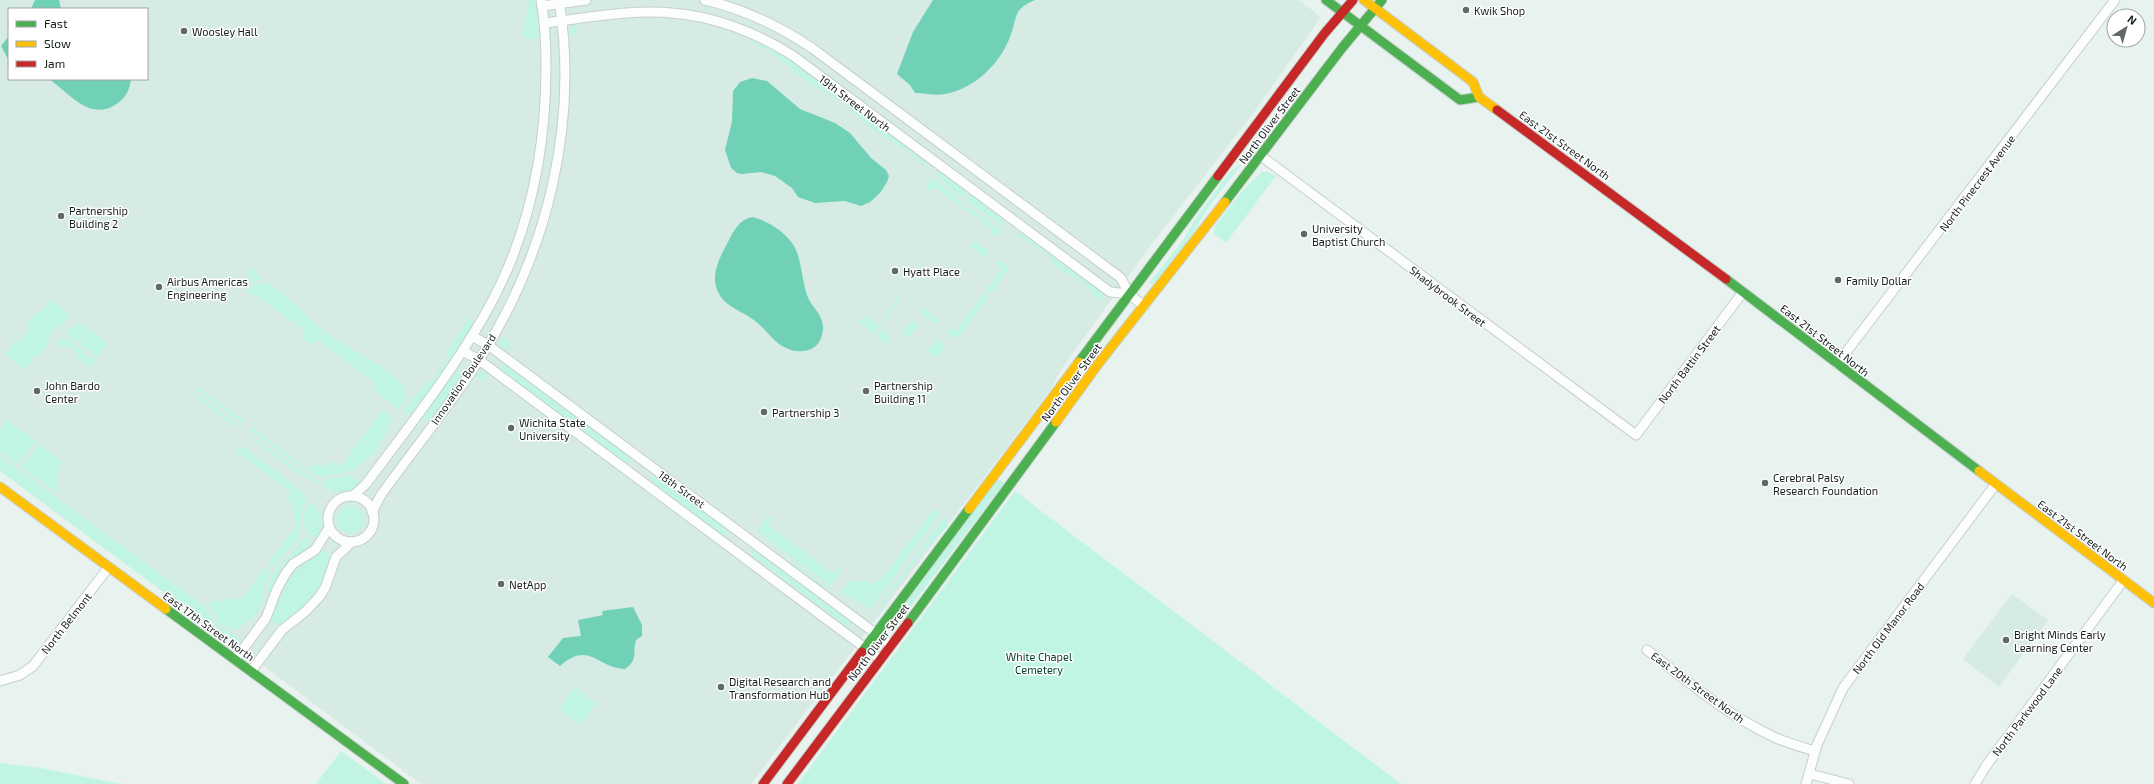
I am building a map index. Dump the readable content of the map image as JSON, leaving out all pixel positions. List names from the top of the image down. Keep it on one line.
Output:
{"streets":{"main road":["North Oliver Street","East 21st Street North","East 17th Street North"],"street":["19th Street North","North Pinecrest Avenue","Shadybrook Street","North Battin Street","Innovation Boulevard","18th Street","North Belmont","North Old Manor Road","East 20th Street North","North Parkwood Lane"]},"crossings":[["19th Street North","North Oliver Street"],["19th Street North","Innovation Boulevard"],["North Oliver Street","East 21st Street North"],["North Oliver Street","Shadybrook Street"],["North Oliver Street","18th Street"],["East 21st Street North","North Pinecrest Avenue"],["East 21st Street North","North Battin Street"],["East 21st Street North","North Old Manor Road"],["East 21st Street North","North Parkwood Lane"],["Shadybrook Street","North Battin Street"],["Innovation Boulevard","18th Street"],["Innovation Boulevard","East 17th Street North"],["North Belmont","East 17th Street North"],["North Old Manor Road","East 20th Street North"]],"parks":["White Chapel Cemetery"],"places":["Kwik Shop","Woosley Hall","Partnership Building 2","University Baptist Church","Hyatt Place","Family Dollar","Airbus Americas Engineering","John Bardo Center","Partnership Building 11","Partnership 3","Wichita State University","Cerebral Palsy Research Foundation","NetApp","Bright Minds Early Learning Center","Digital Research and Transformation Hub"],"legend":["Fast","Slow","Jam"],"north":"top right"}
